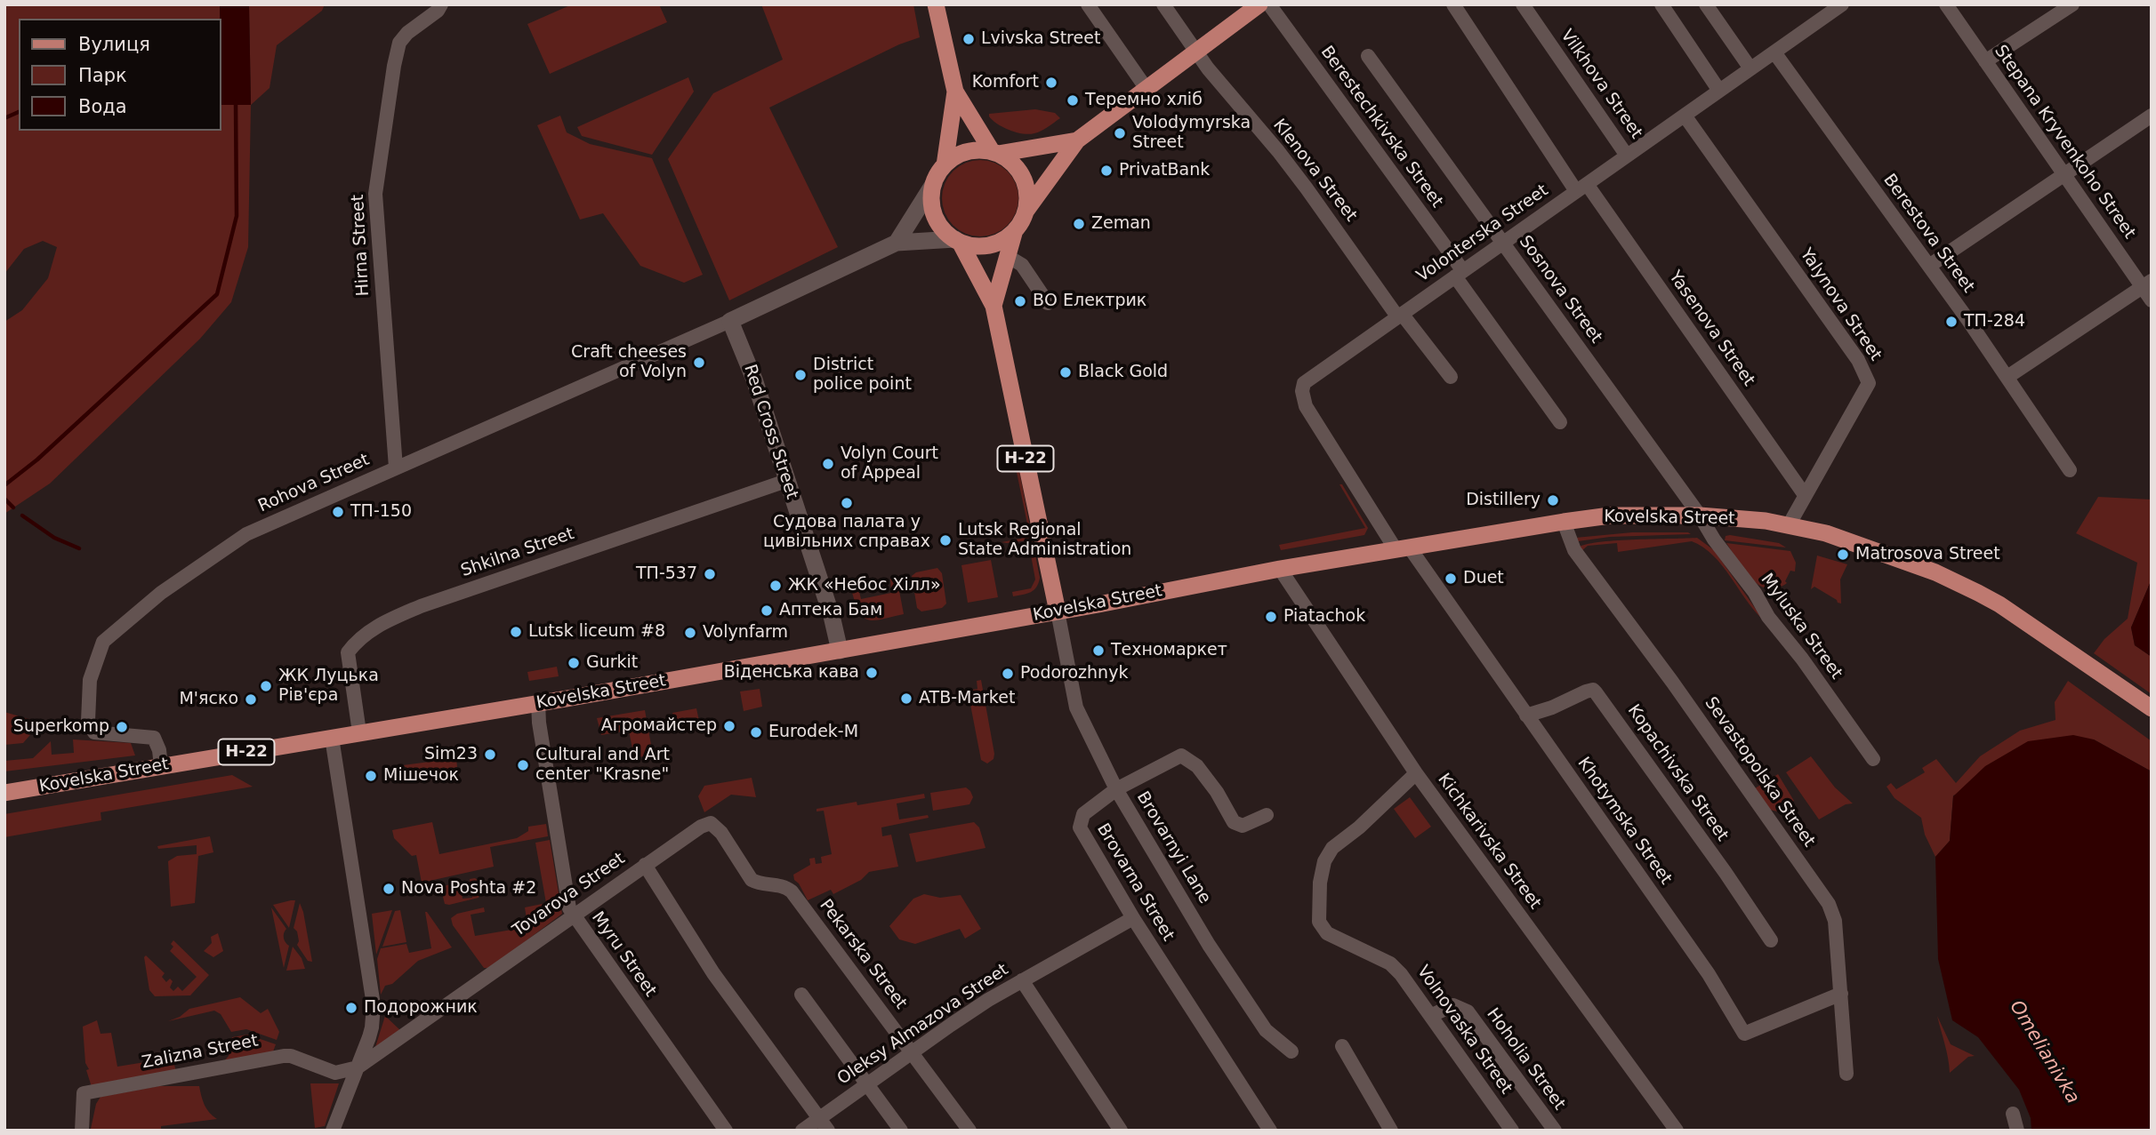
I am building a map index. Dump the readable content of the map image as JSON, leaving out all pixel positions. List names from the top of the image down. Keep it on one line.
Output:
{"streets":{"main road":["Red Cross Street","Н-22","Kovelska Street"],"street":["Vilkhova Street","Berestechkivska Street","Stepana Kryvenkoho Street","Klenova Street","Volonterska Street","Berestova Street","Hirna Street","Sosnova Street","Yalynova Street","Yasenova Street","Rohova Street","Shkilna Street","Myluska Street","Sevastopolska Street","Kopachivska Street","Khotymska Street","Kichkarivska Street","Brovarnyi Lane","Brovarna Street","Tovarova Street","Myru Street","Pekarska Street","Oleksy Almazova Street","Volnovaska Street","Zalizna Street","Hoholia Street"]},"crossings":[["Vilkhova Street","Volonterska Street"],["Berestechkivska Street","Volonterska Street"],["Klenova Street","Volonterska Street"],["Klenova Street","Н-22"],["Volonterska Street","Berestova Street"],["Volonterska Street","Sosnova Street"],["Volonterska Street","Yalynova Street"],["Volonterska Street","Yasenova Street"],["Volonterska Street","Kovelska Street"],["Volonterska Street","Khotymska Street"],["Hirna Street","Rohova Street"],["Sosnova Street","Kovelska Street"],["Sosnova Street","Myluska Street"],["Yalynova Street","Yasenova Street"],["Yalynova Street","Kovelska Street"],["Red Cross Street","Rohova Street"],["Red Cross Street","Kovelska Street"],["Red Cross Street","Shkilna Street"],["Н-22","Kovelska Street"],["Rohova Street","Kovelska Street"],["Kovelska Street","Shkilna Street"],["Kovelska Street","Myluska Street"],["Kovelska Street","Sevastopolska Street"],["Kovelska Street","Khotymska Street"],["Kovelska Street","Kichkarivska Street"],["Kovelska Street","Myru Street"],["Sevastopolska Street","Khotymska Street"],["Kopachivska Street","Khotymska Street"],["Kichkarivska Street","Volnovaska Street"],["Brovarnyi Lane","Brovarna Street"],["Brovarna Street","Oleksy Almazova Street"],["Tovarova Street","Myru Street"],["Tovarova Street","Pekarska Street"],["Tovarova Street","Zalizna Street"],["Pekarska Street","Oleksy Almazova Street"],["Volnovaska Street","Hoholia Street"]],"water":["Omelianivka"],"places":["Lvivska Street","Komfort","Теремно хліб","Volodymyrska Street","PrivatBank","Zeman","ВО Електрик","ТП-284","Craft cheeses of Volyn","Black Gold","District police point","Volyn Court of Appeal","Distillery","Судова палата у цивільних справах","ТП-150","Lutsk Regional State Administration","Matrosova Street","ТП-537","Duet","ЖК «Небос Хілл»","Аптека Бам","Piatachok","Lutsk liceum #8","Volynfarm","Техномаркет","Gurkit","Віденська кава","Podorozhnyk","ЖК Луцька Рів'єра","ATB-Market","М'яско","Агромайстер","Superkomp","Eurodek-M","Sim23","Cultural and Art center \"Krasne\"","Мішечок","Nova Poshta #2","Подорожник"],"legend":["Вулиця","Парк","Вода"]}
